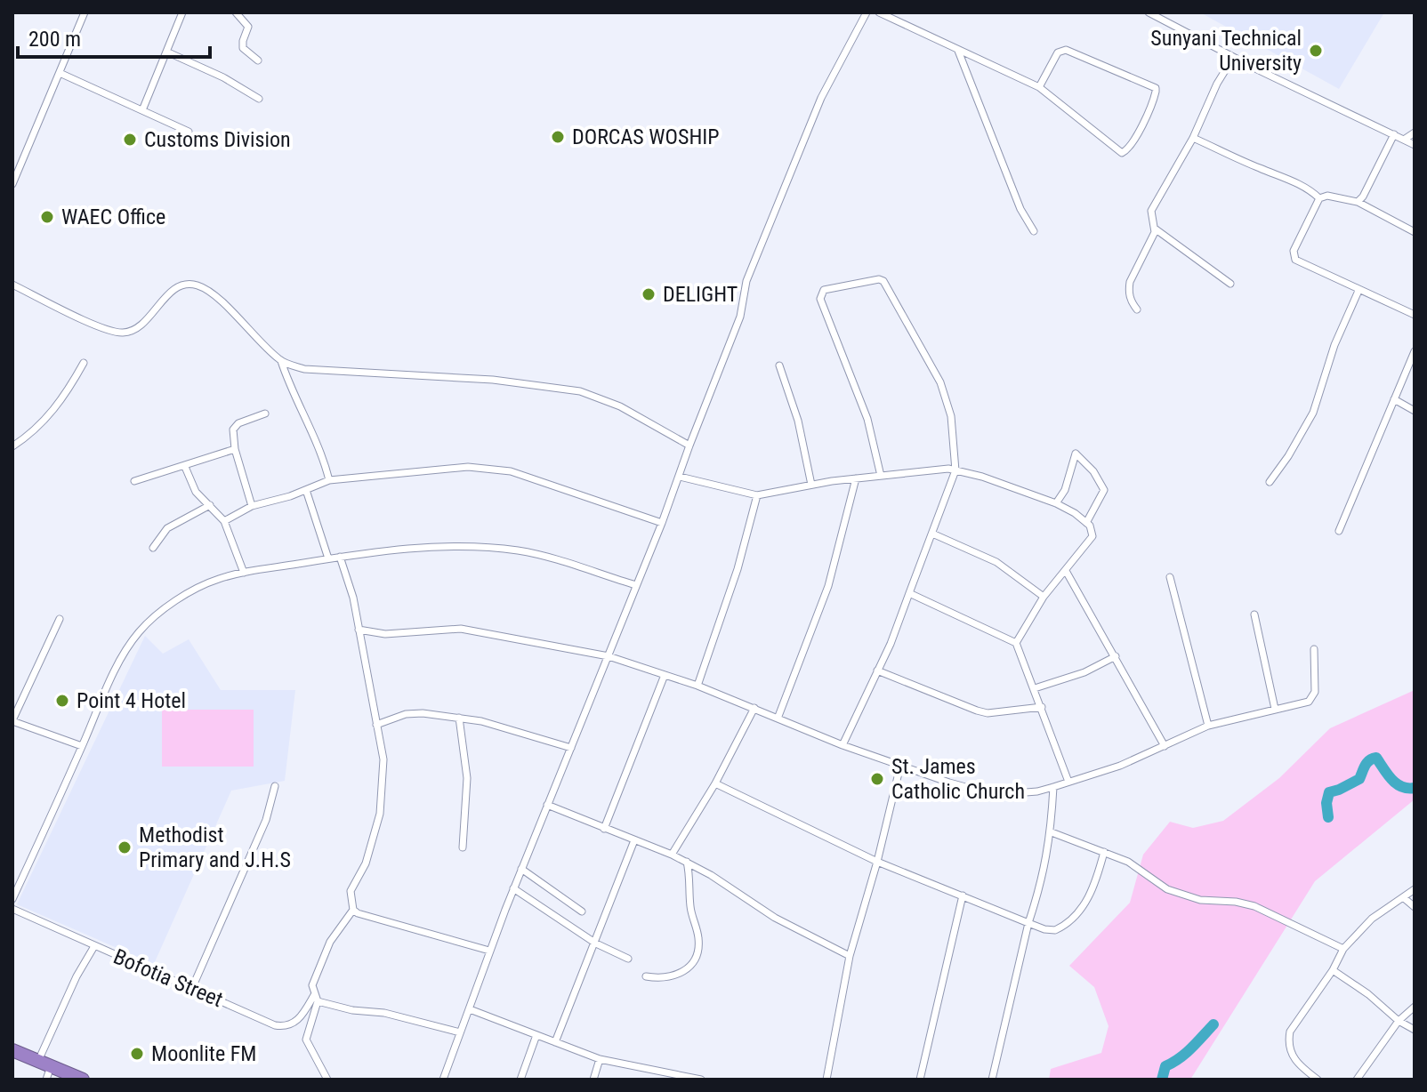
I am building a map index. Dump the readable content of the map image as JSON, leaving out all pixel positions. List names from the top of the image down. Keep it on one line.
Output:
{"streets":{"street":["Bofotia Street"]},"places":["Sunyani Technical University","DORCAS WOSHIP","Customs Division","WAEC Office","DELIGHT","Point 4 Hotel","St. James Catholic Church","Methodist Primary and J.H.S","Moonlite FM"],"scale_bar":"200 m"}
